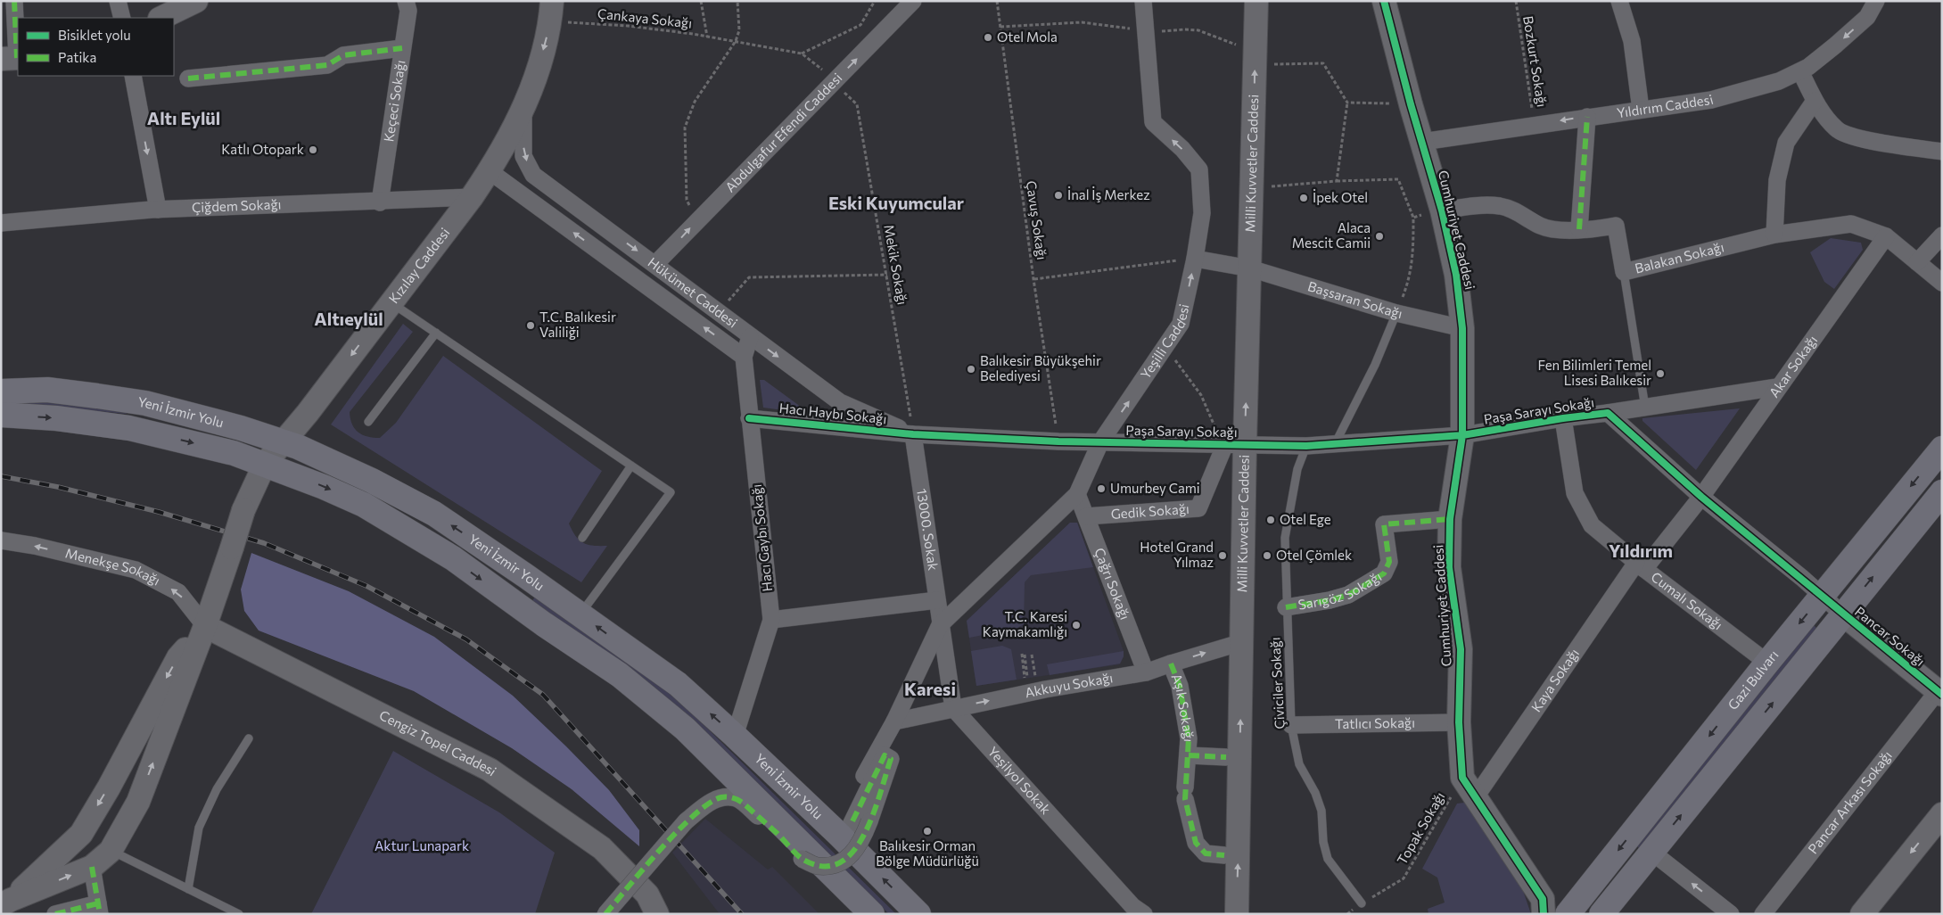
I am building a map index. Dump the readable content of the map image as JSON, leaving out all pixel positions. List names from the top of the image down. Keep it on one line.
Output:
{"streets":{"highway":["Yeni İzmir Yolu","Gazi Bulvarı"],"main road":["Milli Kuvvetler Caddesi","Cumhuriyet Caddesi","Kızılay Caddesi","Pancar Sokağı","Cengiz Topel Caddesi"],"street":["Keçeci Sokağı","Yıldırım Caddesi","Abdulgafur Efendi Caddesi","Çiğdem Sokağı","Balakan Sokağı","Hükümet Caddesi","Başsaran Sokağı","Yeşilli Caddesi","Akar Sokağı","Paşa Sarayı Sokağı","Hacı Haybı Sokağı","Gedik Sokağı","13000. Sokak","Hacı Gaybı Sokağı","Menekşe Sokağı","Çağrı Sokağı","Sarıgöz Sokağı","Cumalı Sokağı","Kaya Sokağı","Akkuyu Sokağı","Aşık Sokağı","Tatlıcı Sokağı","Yeşilyol Sokak","Pancar Arkası Sokağı"],"lane":["Çiviciler Sokağı"],"path":["Çankaya Sokağı","Bozkurt Sokağı","Çavuş Sokağı","Mekik Sokağı","Topak Sokağı"]},"crossings":[["Çankaya Sokağı","Mekik Sokağı"],["Çankaya Sokağı","Kızılay Caddesi"],["Bozkurt Sokağı","Yıldırım Caddesi"],["Keçeci Sokağı","Çiğdem Sokağı"],["Yıldırım Caddesi","Cumhuriyet Caddesi"],["Abdulgafur Efendi Caddesi","Mekik Sokağı"],["Abdulgafur Efendi Caddesi","Hükümet Caddesi"],["Milli Kuvvetler Caddesi","Başsaran Sokağı"],["Milli Kuvvetler Caddesi","Paşa Sarayı Sokağı"],["Milli Kuvvetler Caddesi","Gedik Sokağı"],["Milli Kuvvetler Caddesi","Akkuyu Sokağı"],["Çiğdem Sokağı","Kızılay Caddesi"],["Çavuş Sokağı","Paşa Sarayı Sokağı"],["Çavuş Sokağı","Hacı Haybı Sokağı"],["Cumhuriyet Caddesi","Balakan Sokağı"],["Cumhuriyet Caddesi","Başsaran Sokağı"],["Cumhuriyet Caddesi","Paşa Sarayı Sokağı"],["Cumhuriyet Caddesi","Sarıgöz Sokağı"],["Cumhuriyet Caddesi","Kaya Sokağı"],["Cumhuriyet Caddesi","Tatlıcı Sokağı"],["Cumhuriyet Caddesi","Topak Sokağı"],["Balakan Sokağı","Akar Sokağı"],["Mekik Sokağı","Hükümet Caddesi"],["Mekik Sokağı","Hacı Haybı Sokağı"],["Mekik Sokağı","13000. Sokak"],["Kızılay Caddesi","Hükümet Caddesi"],["Kızılay Caddesi","Yeni İzmir Yolu"],["Kızılay Caddesi","Menekşe Sokağı"],["Kızılay Caddesi","Cengiz Topel Caddesi"],["Hükümet Caddesi","Hacı Haybı Sokağı"],["Hükümet Caddesi","13000. Sokak"],["Hükümet Caddesi","Hacı Gaybı Sokağı"],["Başsaran Sokağı","Yeşilli Caddesi"],["Yeşilli Caddesi","Paşa Sarayı Sokağı"],["Yeşilli Caddesi","13000. Sokak"],["Yeşilli Caddesi","Çağrı Sokağı"],["Akar Sokağı","Paşa Sarayı Sokağı"],["Akar Sokağı","Cumalı Sokağı"],["Akar Sokağı","Kaya Sokağı"],["Paşa Sarayı Sokağı","Hacı Haybı Sokağı"],["Paşa Sarayı Sokağı","Gedik Sokağı"],["Paşa Sarayı Sokağı","Cumalı Sokağı"],["Paşa Sarayı Sokağı","Pancar Sokağı"],["Paşa Sarayı Sokağı","Gazi Bulvarı"],["Paşa Sarayı Sokağı","Çiviciler Sokağı"],["Yeni İzmir Yolu","Hacı Gaybı Sokağı"],["Hacı Haybı Sokağı","13000. Sokak"],["Hacı Haybı Sokağı","Hacı Gaybı Sokağı"],["Gedik Sokağı","Çağrı Sokağı"],["Menekşe Sokağı","Cengiz Topel Caddesi"],["Çağrı Sokağı","Akkuyu Sokağı"],["Sarıgöz Sokağı","Çiviciler Sokağı"],["Cumalı Sokağı","Kaya Sokağı"],["Cumalı Sokağı","Gazi Bulvarı"],["Pancar Sokağı","Gazi Bulvarı"],["Pancar Sokağı","Pancar Arkası Sokağı"],["Çiviciler Sokağı","Tatlıcı Sokağı"],["Çiviciler Sokağı","Topak Sokağı"],["Akkuyu Sokağı","Aşık Sokağı"],["Akkuyu Sokağı","Yeşilyol Sokak"]],"one_way":["Abdulgafur Efendi Caddesi","Milli Kuvvetler Caddesi","Yeşilli Caddesi","Menekşe Sokağı","Akkuyu Sokağı"],"districts":["Altı Eylül","Eski Kuyumcular","Altıeylül","Yıldırım","Karesi"],"parks":["Aktur Lunapark"],"places":["Otel Mola","Katlı Otopark","İnal İş Merkez","İpek Otel","Alaca Mescit Camii","T.C. Balıkesir Valiliği","Balıkesir Büyükşehir Belediyesi","Fen Bilimleri Temel Lisesi Balıkesir","Umurbey Cami","Otel Ege","Hotel Grand Yılmaz","Otel Çömlek","T.C. Karesi Kaymakamlığı","Balıkesir Orman Bölge Müdürlüğü"],"legend":["Bisiklet yolu","Patika"]}
